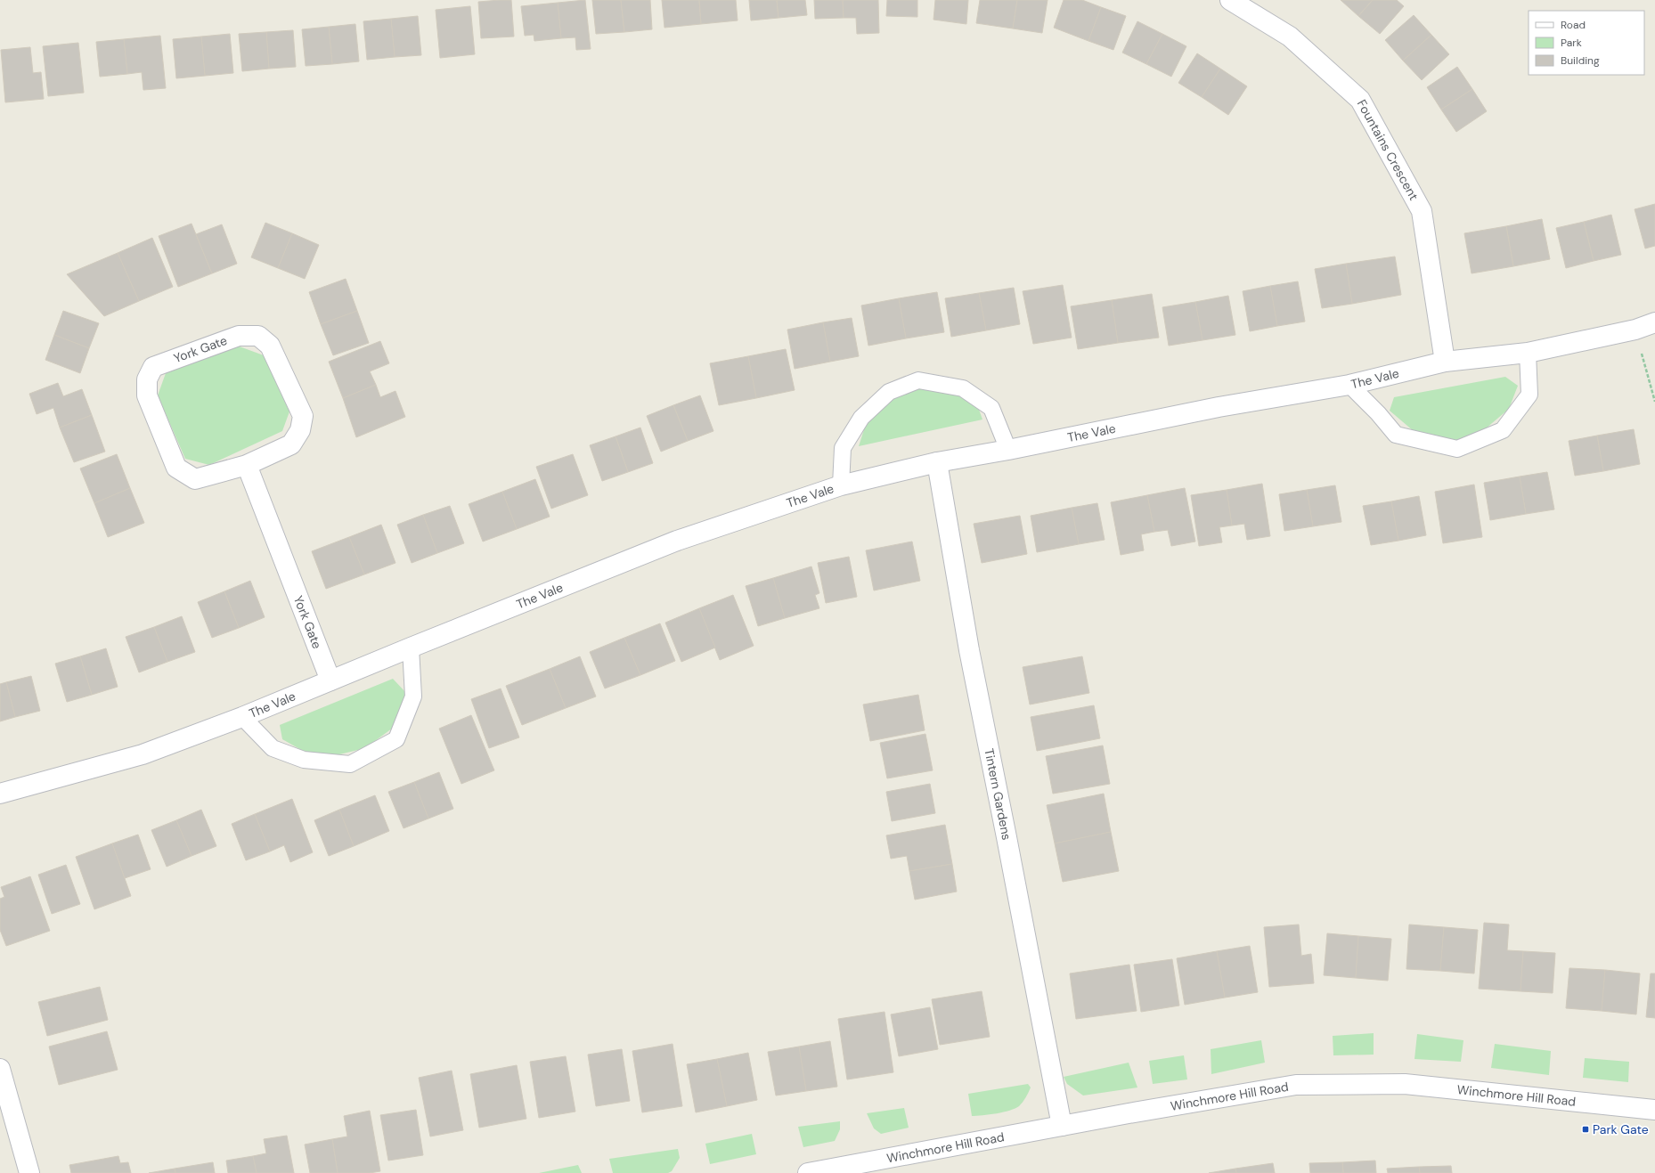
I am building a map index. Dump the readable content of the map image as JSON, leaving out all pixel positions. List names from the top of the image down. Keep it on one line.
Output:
{"streets":{"street":["Fountains Crescent","York Gate","The Vale","Tintern Gardens","Winchmore Hill Road"]},"crossings":[["Fountains Crescent","The Vale"],["York Gate","The Vale"],["The Vale","Tintern Gardens"],["Tintern Gardens","Winchmore Hill Road"]],"places":{"transit":["Park Gate"]},"legend":["Road","Park","Building"]}
